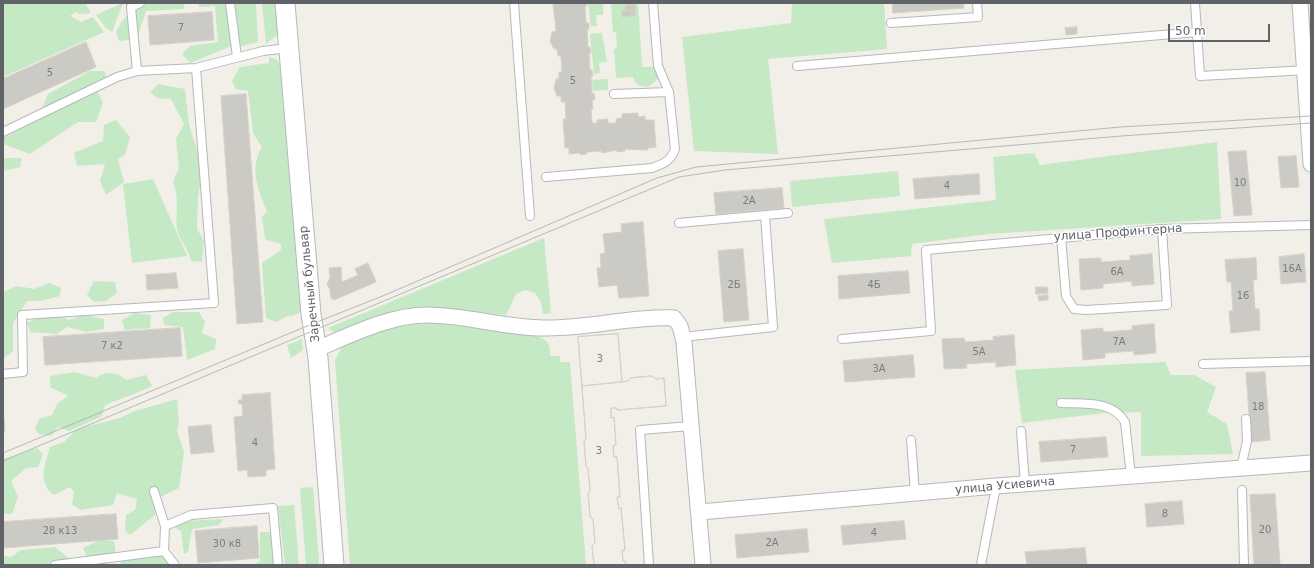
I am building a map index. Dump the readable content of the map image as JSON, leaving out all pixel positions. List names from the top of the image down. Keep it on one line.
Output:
{"streets":{"street":["Заречный бульвар","улица Усиевича"],"lane":["улица Профинтерна"]},"house_numbers":["7","5","5","10","4","2А","16А","6А","2Б","4Б","16","7А","7 к2","5А","3","3А","18","4","7","3","8","20","28 к13","4","2А","30 к8"],"scale_bar":"50 m"}
